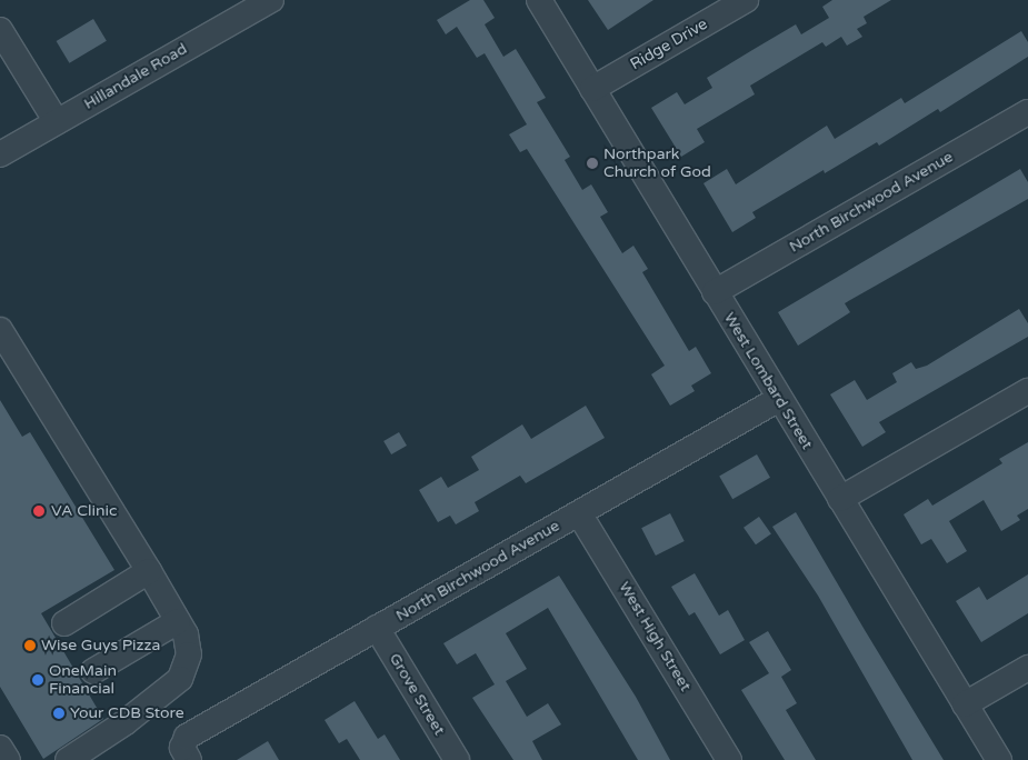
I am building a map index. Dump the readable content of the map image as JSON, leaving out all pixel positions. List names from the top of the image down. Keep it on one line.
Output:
{"streets":{"street":["Ridge Drive","Hillandale Road","North Birchwood Avenue","West Lombard Street","West High Street","Grove Street"]},"crossings":[["Ridge Drive","West Lombard Street"],["North Birchwood Avenue","West Lombard Street"],["North Birchwood Avenue","West High Street"],["North Birchwood Avenue","Grove Street"]],"places":["Northpark Church of God","VA Clinic","Wise Guys Pizza","OneMain Financial","Your CDB Store"]}
